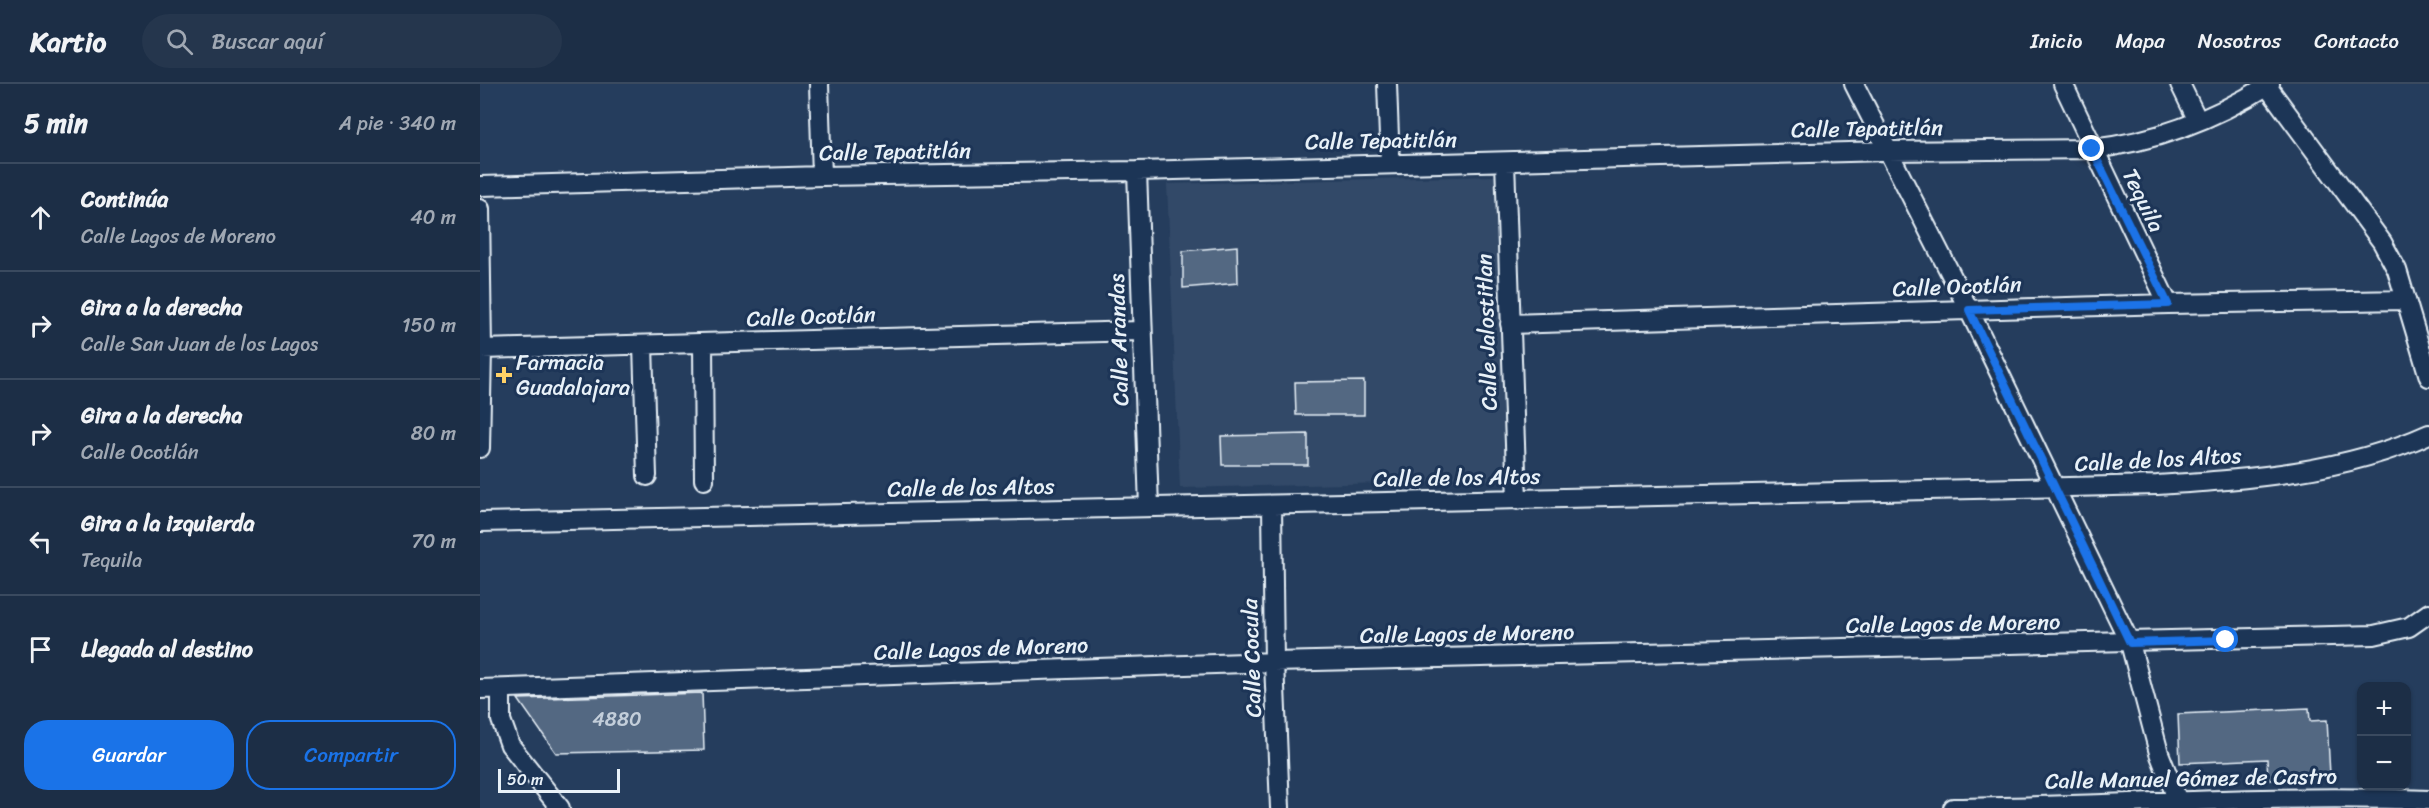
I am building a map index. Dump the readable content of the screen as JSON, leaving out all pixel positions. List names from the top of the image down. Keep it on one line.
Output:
{"streets":{"street":["Calle Tepatitlán","Tequila","Calle Ocotlán","Calle Jalostitlan","Calle Arandas","Calle de los Altos","Calle Lagos de Moreno","Calle Cocula","Calle Manuel Gómez de Castro"]},"crossings":[["Calle Tepatitlán","Tequila"],["Calle Tepatitlán","Calle Jalostitlan"],["Calle Tepatitlán","Calle Arandas"],["Tequila","Calle Ocotlán"],["Calle Ocotlán","Calle Jalostitlan"],["Calle Ocotlán","Calle Arandas"],["Calle Jalostitlan","Calle de los Altos"],["Calle Arandas","Calle de los Altos"],["Calle de los Altos","Calle Cocula"],["Calle Lagos de Moreno","Calle Cocula"]],"places":{"health":["Farmacia Guadalajara"]},"house_numbers":["4880"],"scale_bar":"50 m","page":{"header":"Kartio","search":"Buscar aquí","nav":["Inicio","Mapa","Nosotros","Contacto"],"heading":["5 min","A pie · 340 m"],"list":[["Continúa","Calle Lagos de Moreno","40 m"],["Gira a la derecha","Calle San Juan de los Lagos","150 m"],["Gira a la derecha","Calle Ocotlán","80 m"],["Gira a la izquierda","Tequila","70 m"],"Llegada al destino"],"map_buttons":["+","−"],"buttons":["Guardar","Compartir"],"scale":"50 m"}}
